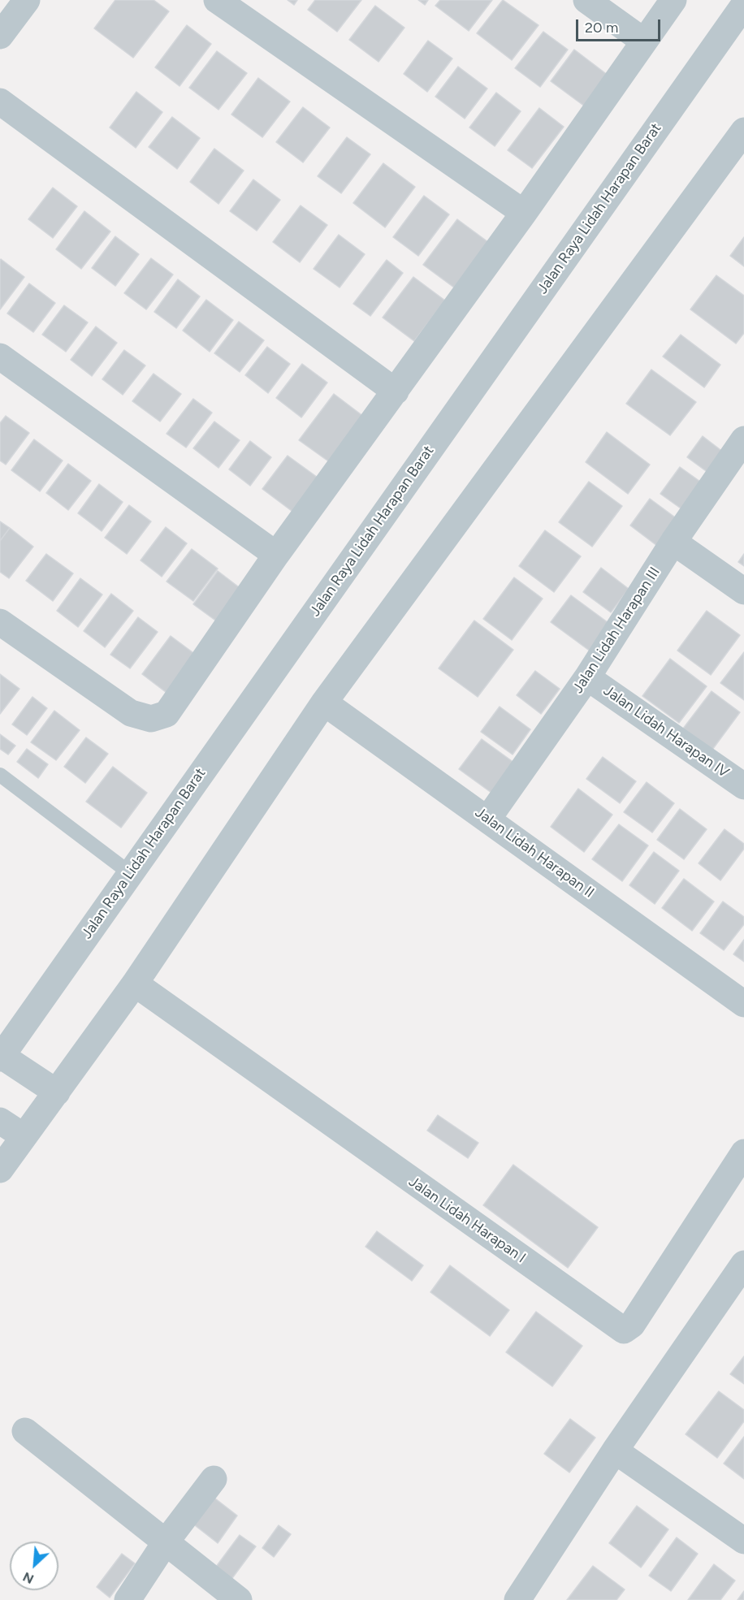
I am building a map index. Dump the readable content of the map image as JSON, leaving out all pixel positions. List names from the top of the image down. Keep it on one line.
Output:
{"streets":{"street":["Jalan Raya Lidah Harapan Barat","Jalan Lidah Harapan III","Jalan Lidah Harapan IV","Jalan Lidah Harapan II","Jalan Lidah Harapan I"]},"crossings":[["Jalan Lidah Harapan III","Jalan Lidah Harapan IV"],["Jalan Lidah Harapan III","Jalan Lidah Harapan II"]],"scale_bar":"20 m","north":"bottom left"}
